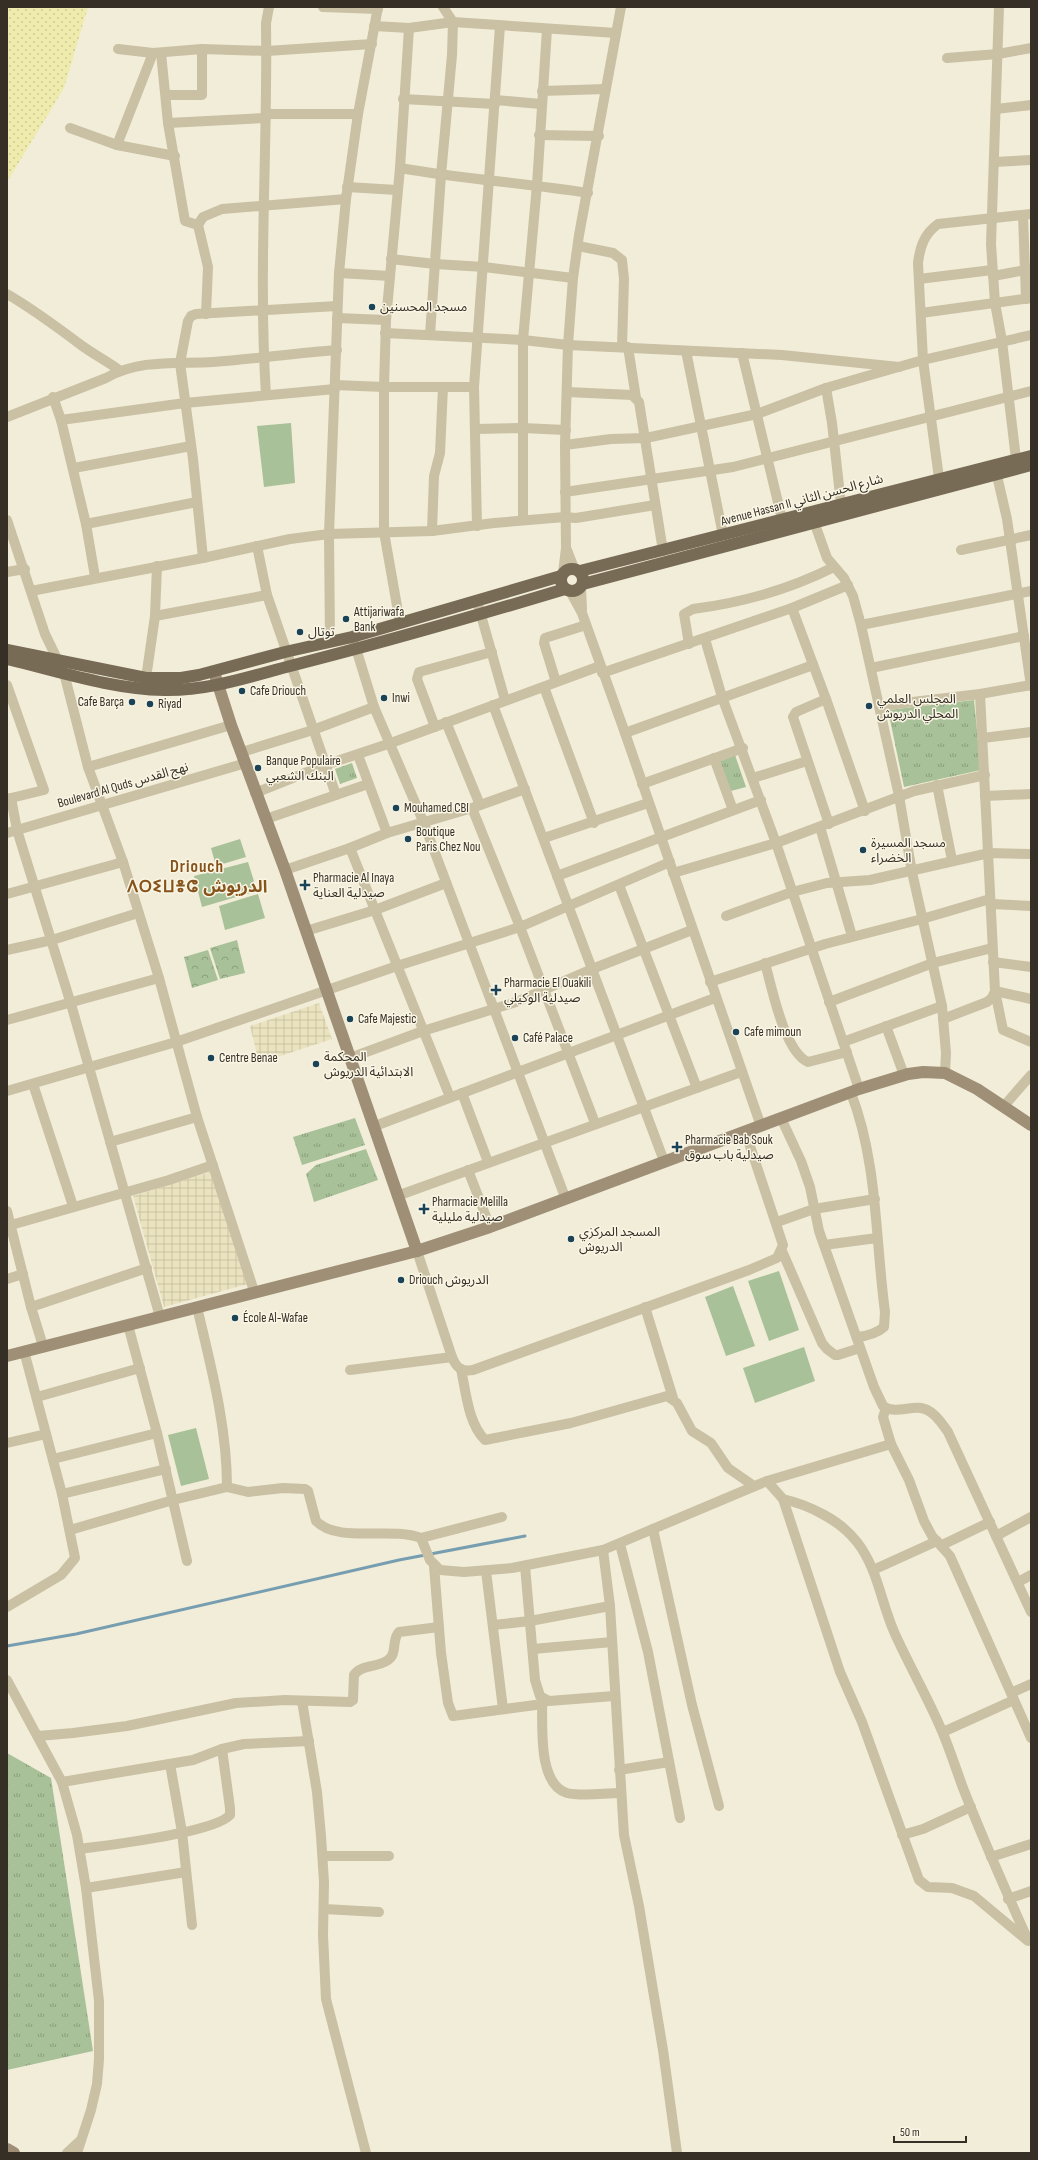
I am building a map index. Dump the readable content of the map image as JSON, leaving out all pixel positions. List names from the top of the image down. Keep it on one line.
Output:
{"streets":{"main road":["Avenue Hassan II شارع الحسن الثاني"],"street":["Boulevard Al Quds نهج القدس"]},"districts":["Driouch ⴷⵔⵉⵡⴻⵛ الدريوش"],"places":{"other":["مسجد المحسنين","Attijariwafa Bank","توتال","Cafe Driouch","Inwi","Cafe Barça","Riyad","المجلس العلمي المحلي الدريوش","Banque Populaire البنك الشعبي","Mouhamed CBI","Boutique Paris Chez Nou","مسجد المسيرة الخضراء","Cafe Majestic","Cafe mimoun","Café Palace","Centre Benae","المحكمة الابتدائية الدريوش","المسجد المركزي الدريوش","Driouch الدريوش","École Al-Wafae"],"health":["Pharmacie Al Inaya صيدلية العناية","Pharmacie El Ouakili صيدلية الوكيلي","Pharmacie Bab Souk صيدلية باب سوق","Pharmacie Melilla صيدلية مليلية"]},"scale_bar":"50 m"}
